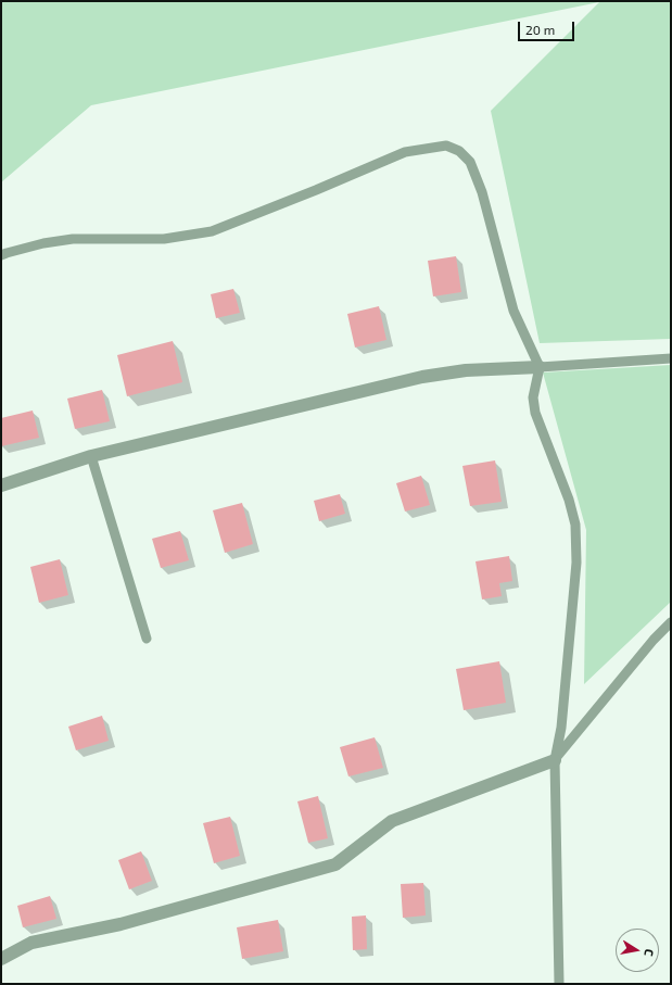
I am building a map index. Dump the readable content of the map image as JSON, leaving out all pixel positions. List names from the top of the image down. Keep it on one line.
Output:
{"scale_bar":"20 m","north":"right"}
